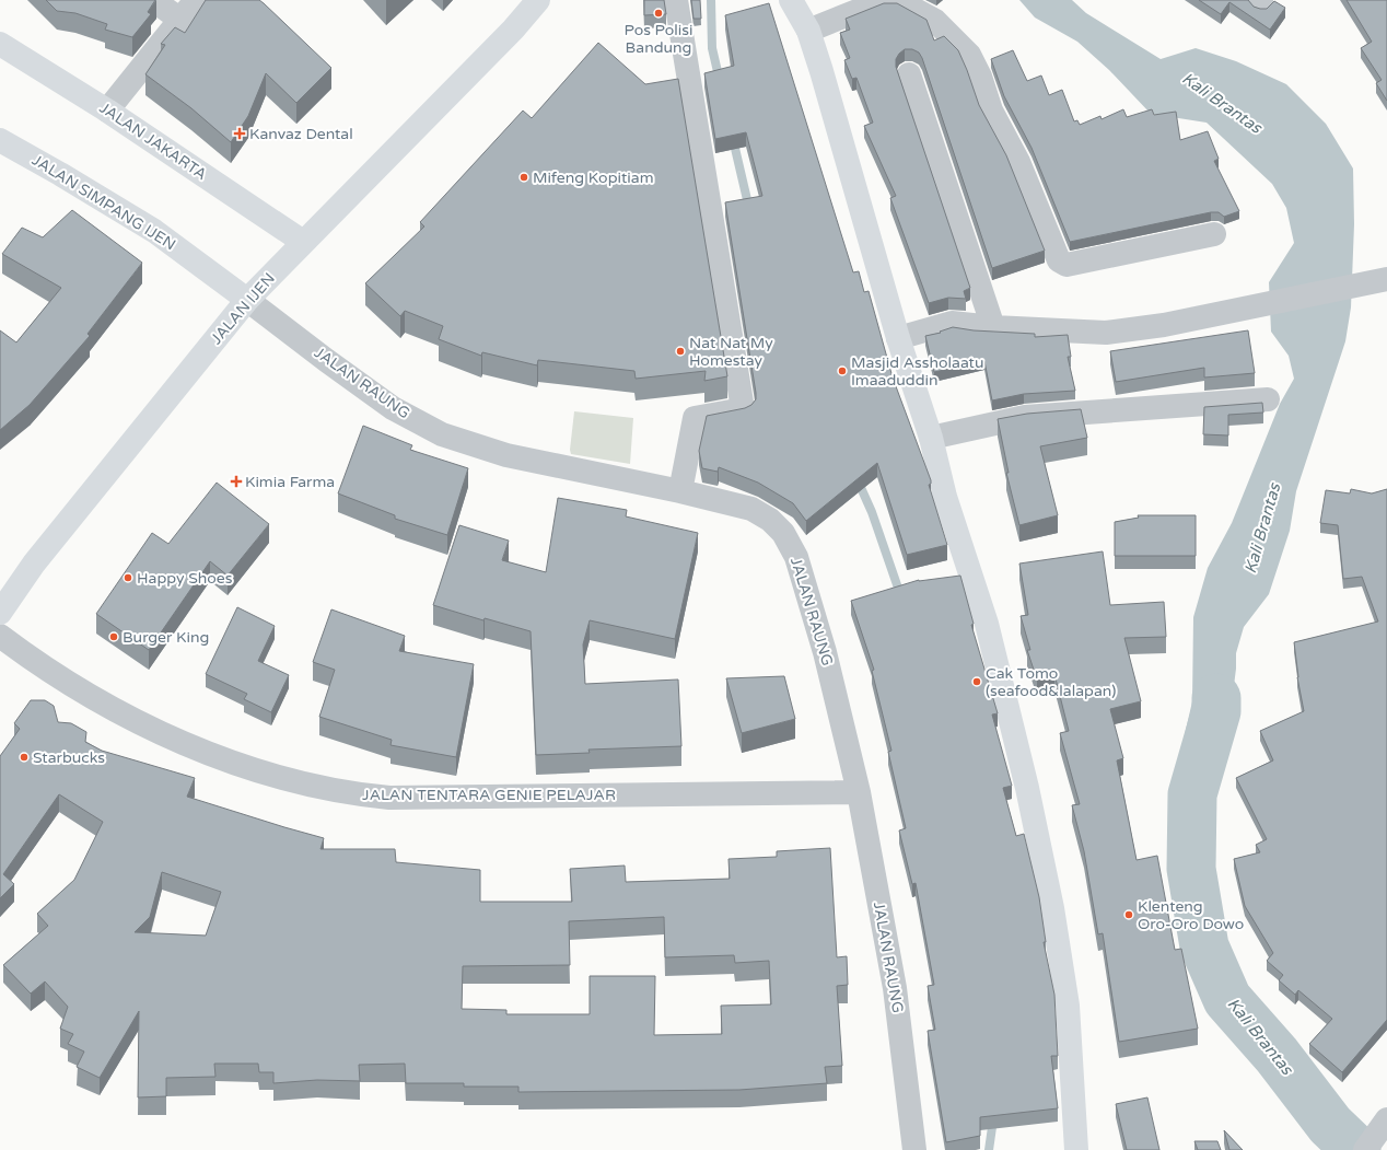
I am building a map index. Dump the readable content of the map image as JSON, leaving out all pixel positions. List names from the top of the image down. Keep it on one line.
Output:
{"streets":{"main road":["JALAN JAKARTA","JALAN SIMPANG IJEN","JALAN IJEN"],"street":["JALAN RAUNG","JALAN TENTARA GENIE PELAJAR"]},"crossings":[["JALAN JAKARTA","JALAN IJEN"],["JALAN SIMPANG IJEN","JALAN IJEN"],["JALAN SIMPANG IJEN","JALAN RAUNG"],["JALAN IJEN","JALAN RAUNG"],["JALAN RAUNG","JALAN TENTARA GENIE PELAJAR"]],"water":["Kali Brantas"],"places":{"other":["Pos Polisi Bandung","Mifeng Kopitiam","Nat Nat My Homestay","Masjid Assholaatu Imaaduddin","Happy Shoes","Burger King","Cak Tomo (seafood&lalapan)","Starbucks","Klenteng Oro-Oro Dowo"],"health":["Kanvaz Dental","Kimia Farma"]}}
